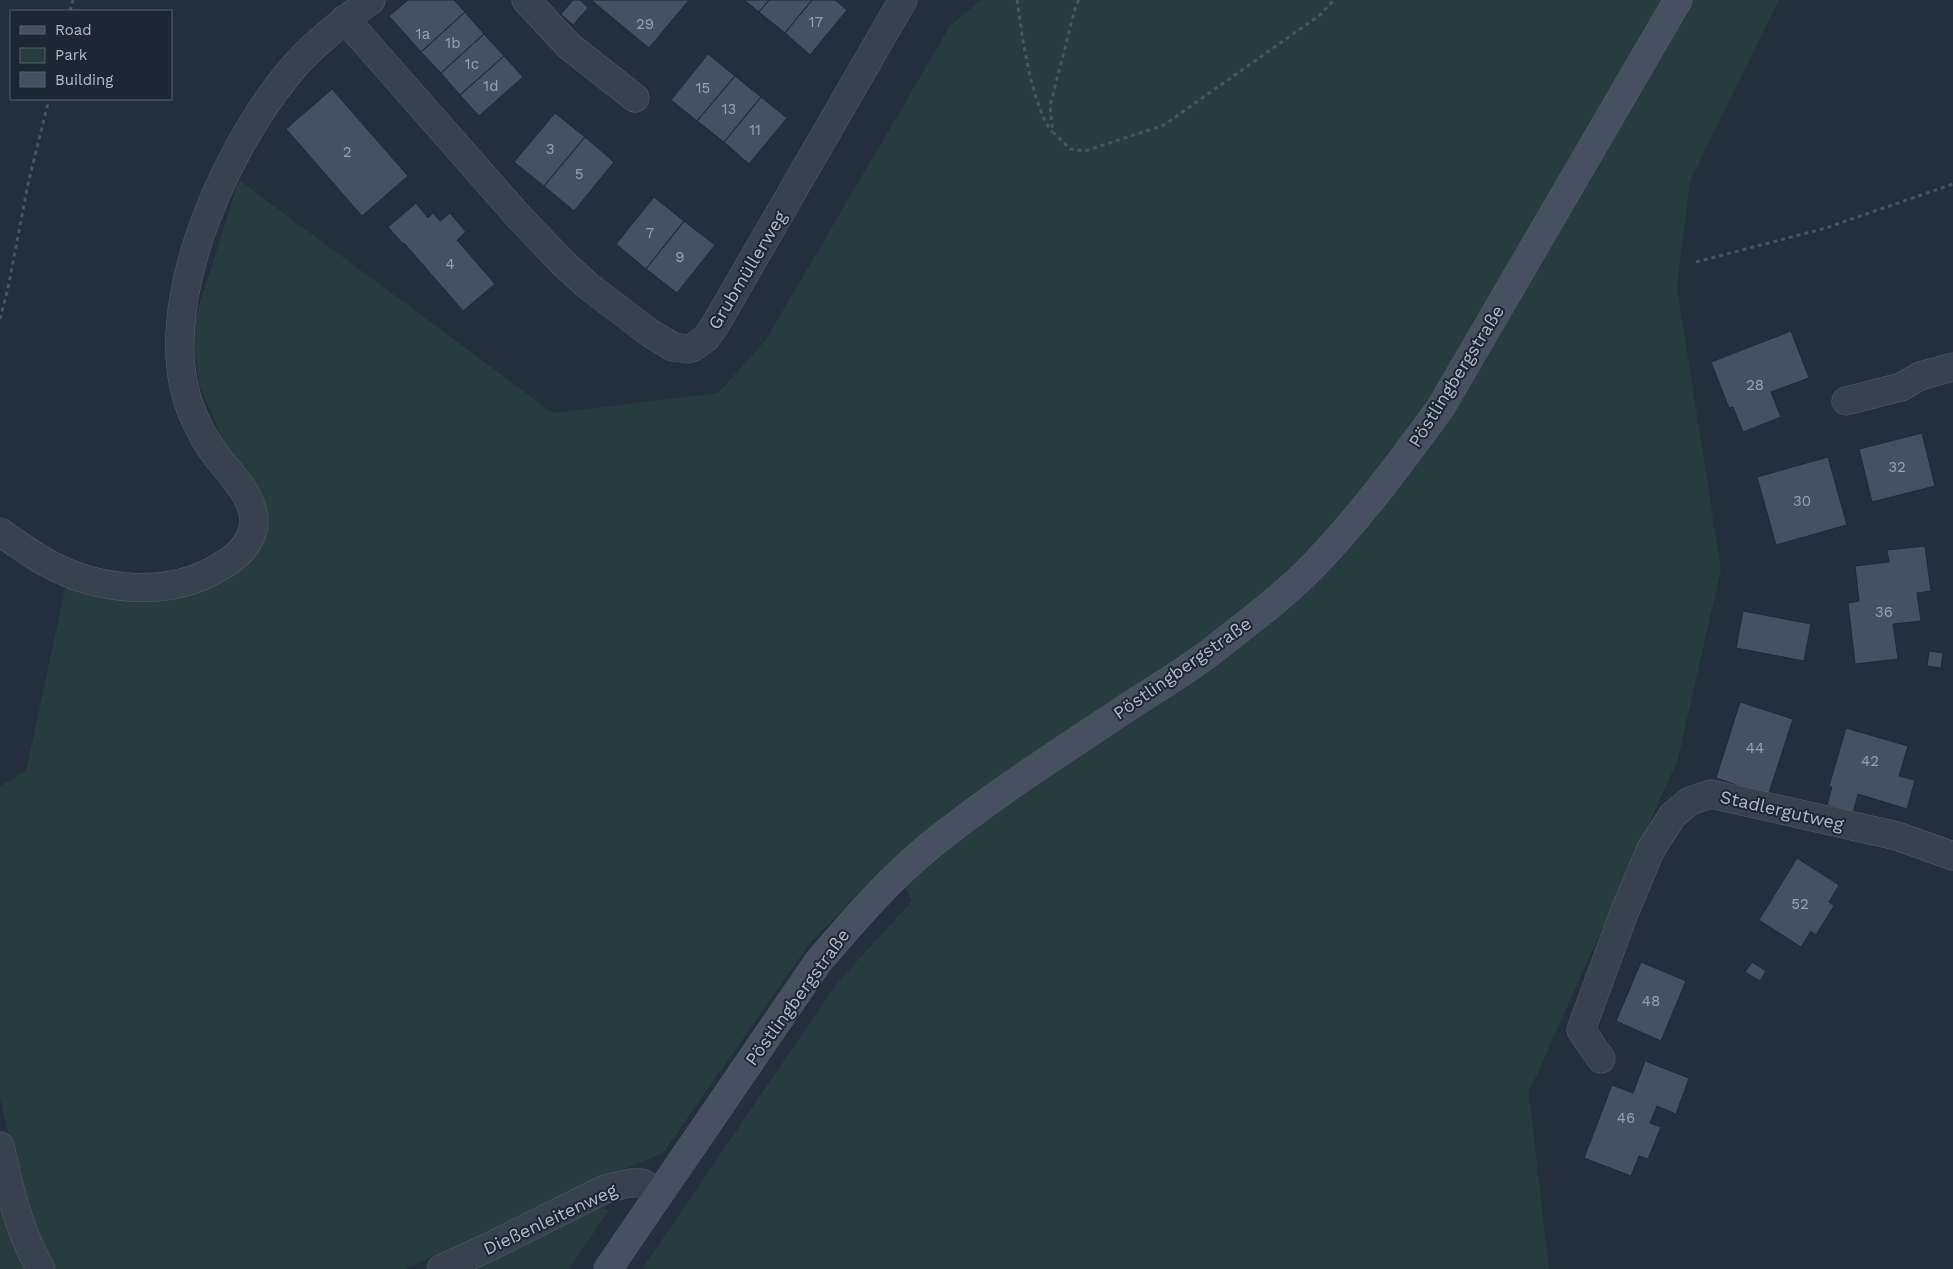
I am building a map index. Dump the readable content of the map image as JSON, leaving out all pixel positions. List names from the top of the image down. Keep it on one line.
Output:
{"streets":{"main road":["Pöstlingbergstraße"],"street":["Grubmüllerweg","Stadlergutweg","Dießenleitenweg"]},"crossings":[["Pöstlingbergstraße","Dießenleitenweg"]],"house_numbers":["17","29","1a","1b","1c","1d","15","13","11","3","2","5","7","9","4","28","32","30","36","44","42","52","48","46"],"legend":["Road","Park","Building"]}
